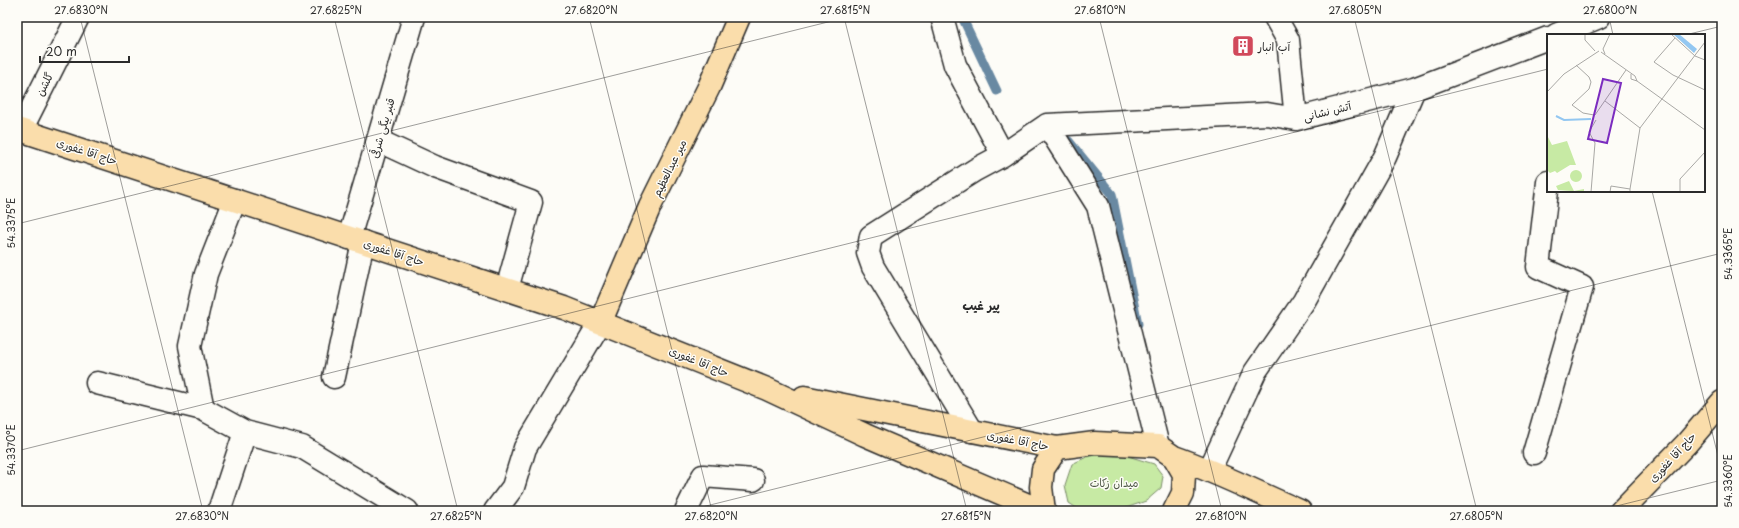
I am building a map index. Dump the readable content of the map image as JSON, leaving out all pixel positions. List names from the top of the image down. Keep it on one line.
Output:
{"streets":{"main road":["حاج آقا غفوری","میر عبدالعظیم"],"street":["گلشن","آتش نشانی","قنبر بیگی شرقی"]},"crossings":[["گلشن","حاج آقا غفوری"],["قنبر بیگی شرقی","حاج آقا غفوری"],["حاج آقا غفوری","میر عبدالعظیم"]],"districts":["پیر غیب"],"parks":["میدان زکات"],"places":{"building":["آب انبار"]},"scale_bar":"20 m","coordinates":["27.6830°N","27.6825°N","27.6820°N","27.6815°N","27.6810°N","27.6805°N","27.6800°N","54.3375°E","54.3365°E","54.3370°E","54.3360°E"]}
